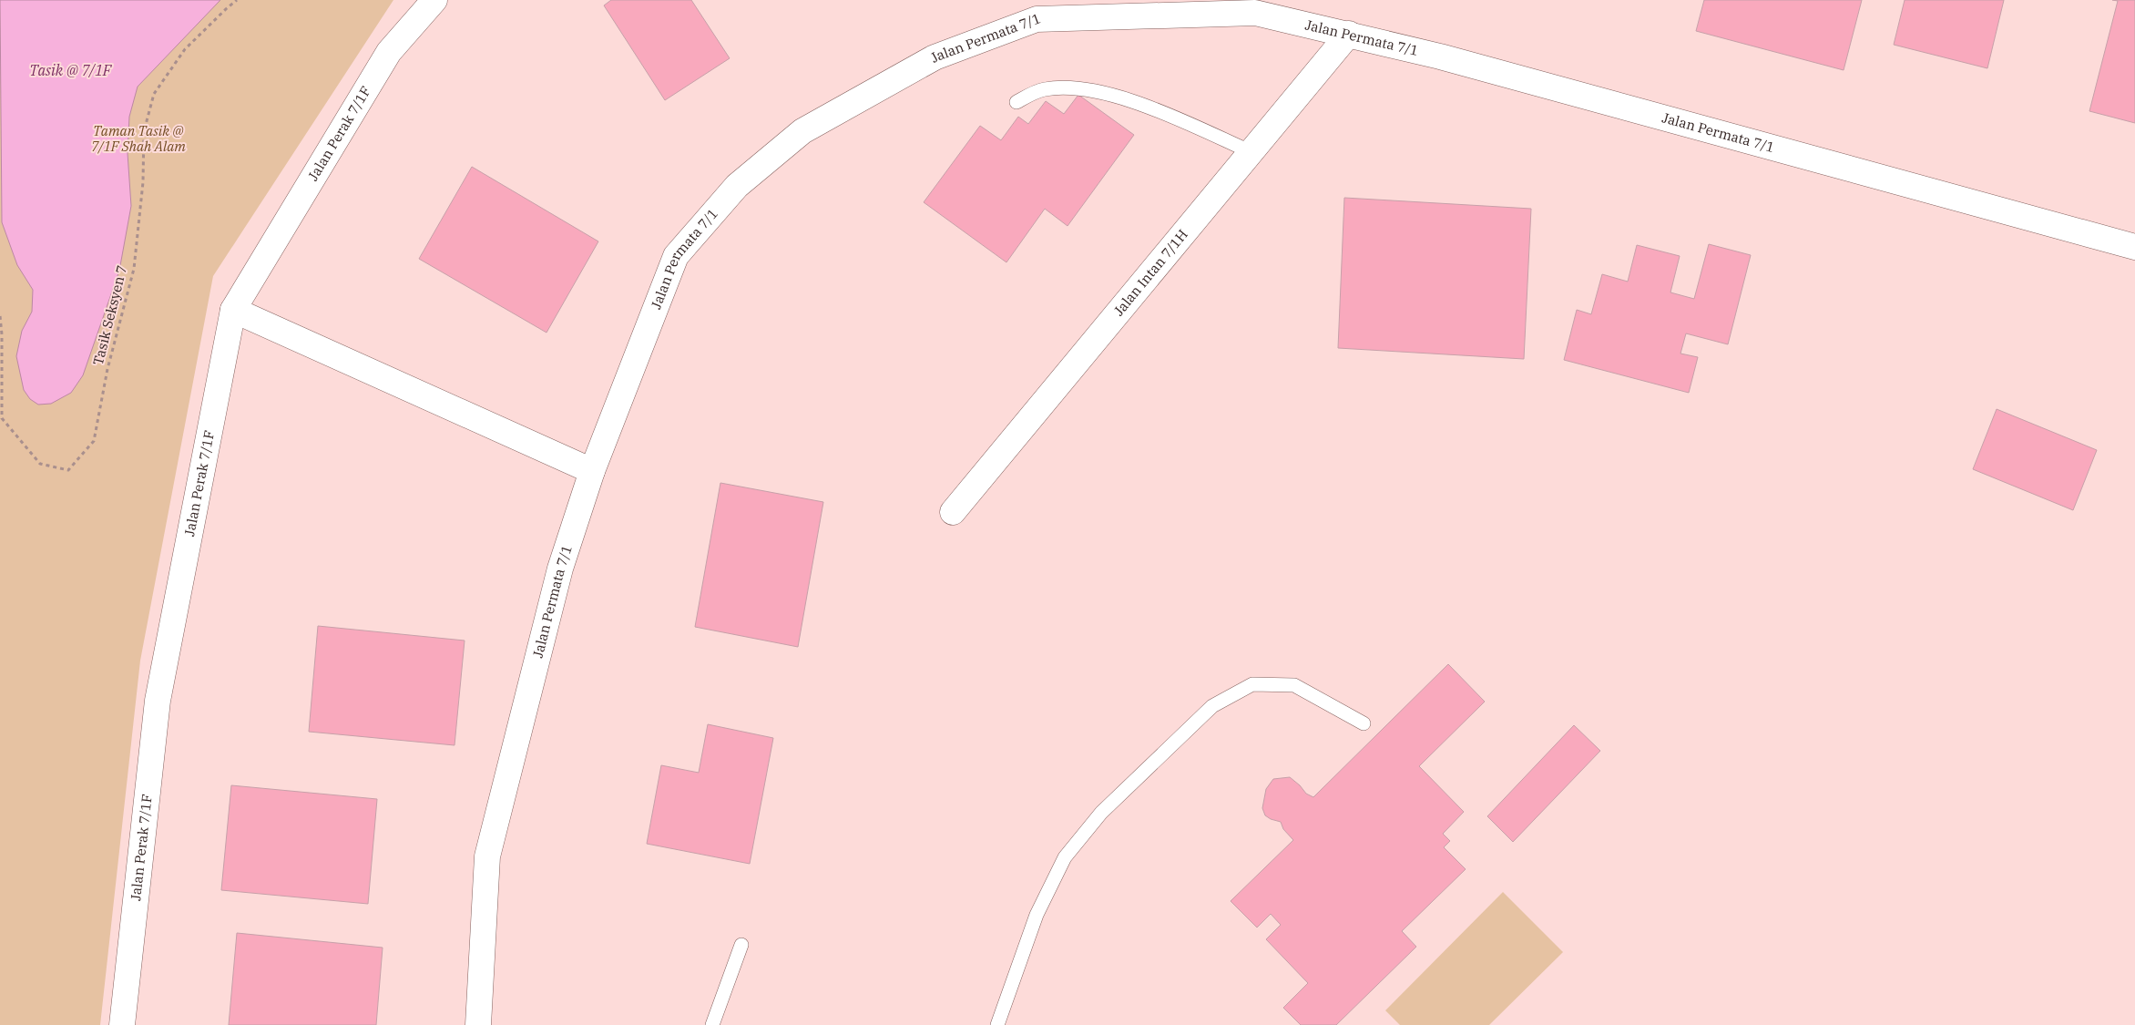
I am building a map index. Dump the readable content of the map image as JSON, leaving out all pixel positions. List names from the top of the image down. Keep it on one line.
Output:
{"streets":{"street":["Jalan Permata 7/1","Jalan Perak 7/1F","Jalan Intan 7/1H"],"path":["Tasik Seksyen 7"]},"crossings":[["Jalan Permata 7/1","Jalan Intan 7/1H"]],"water":["Tasik @ 7/1F"],"parks":["Taman Tasik @ 7/1F Shah Alam"]}
